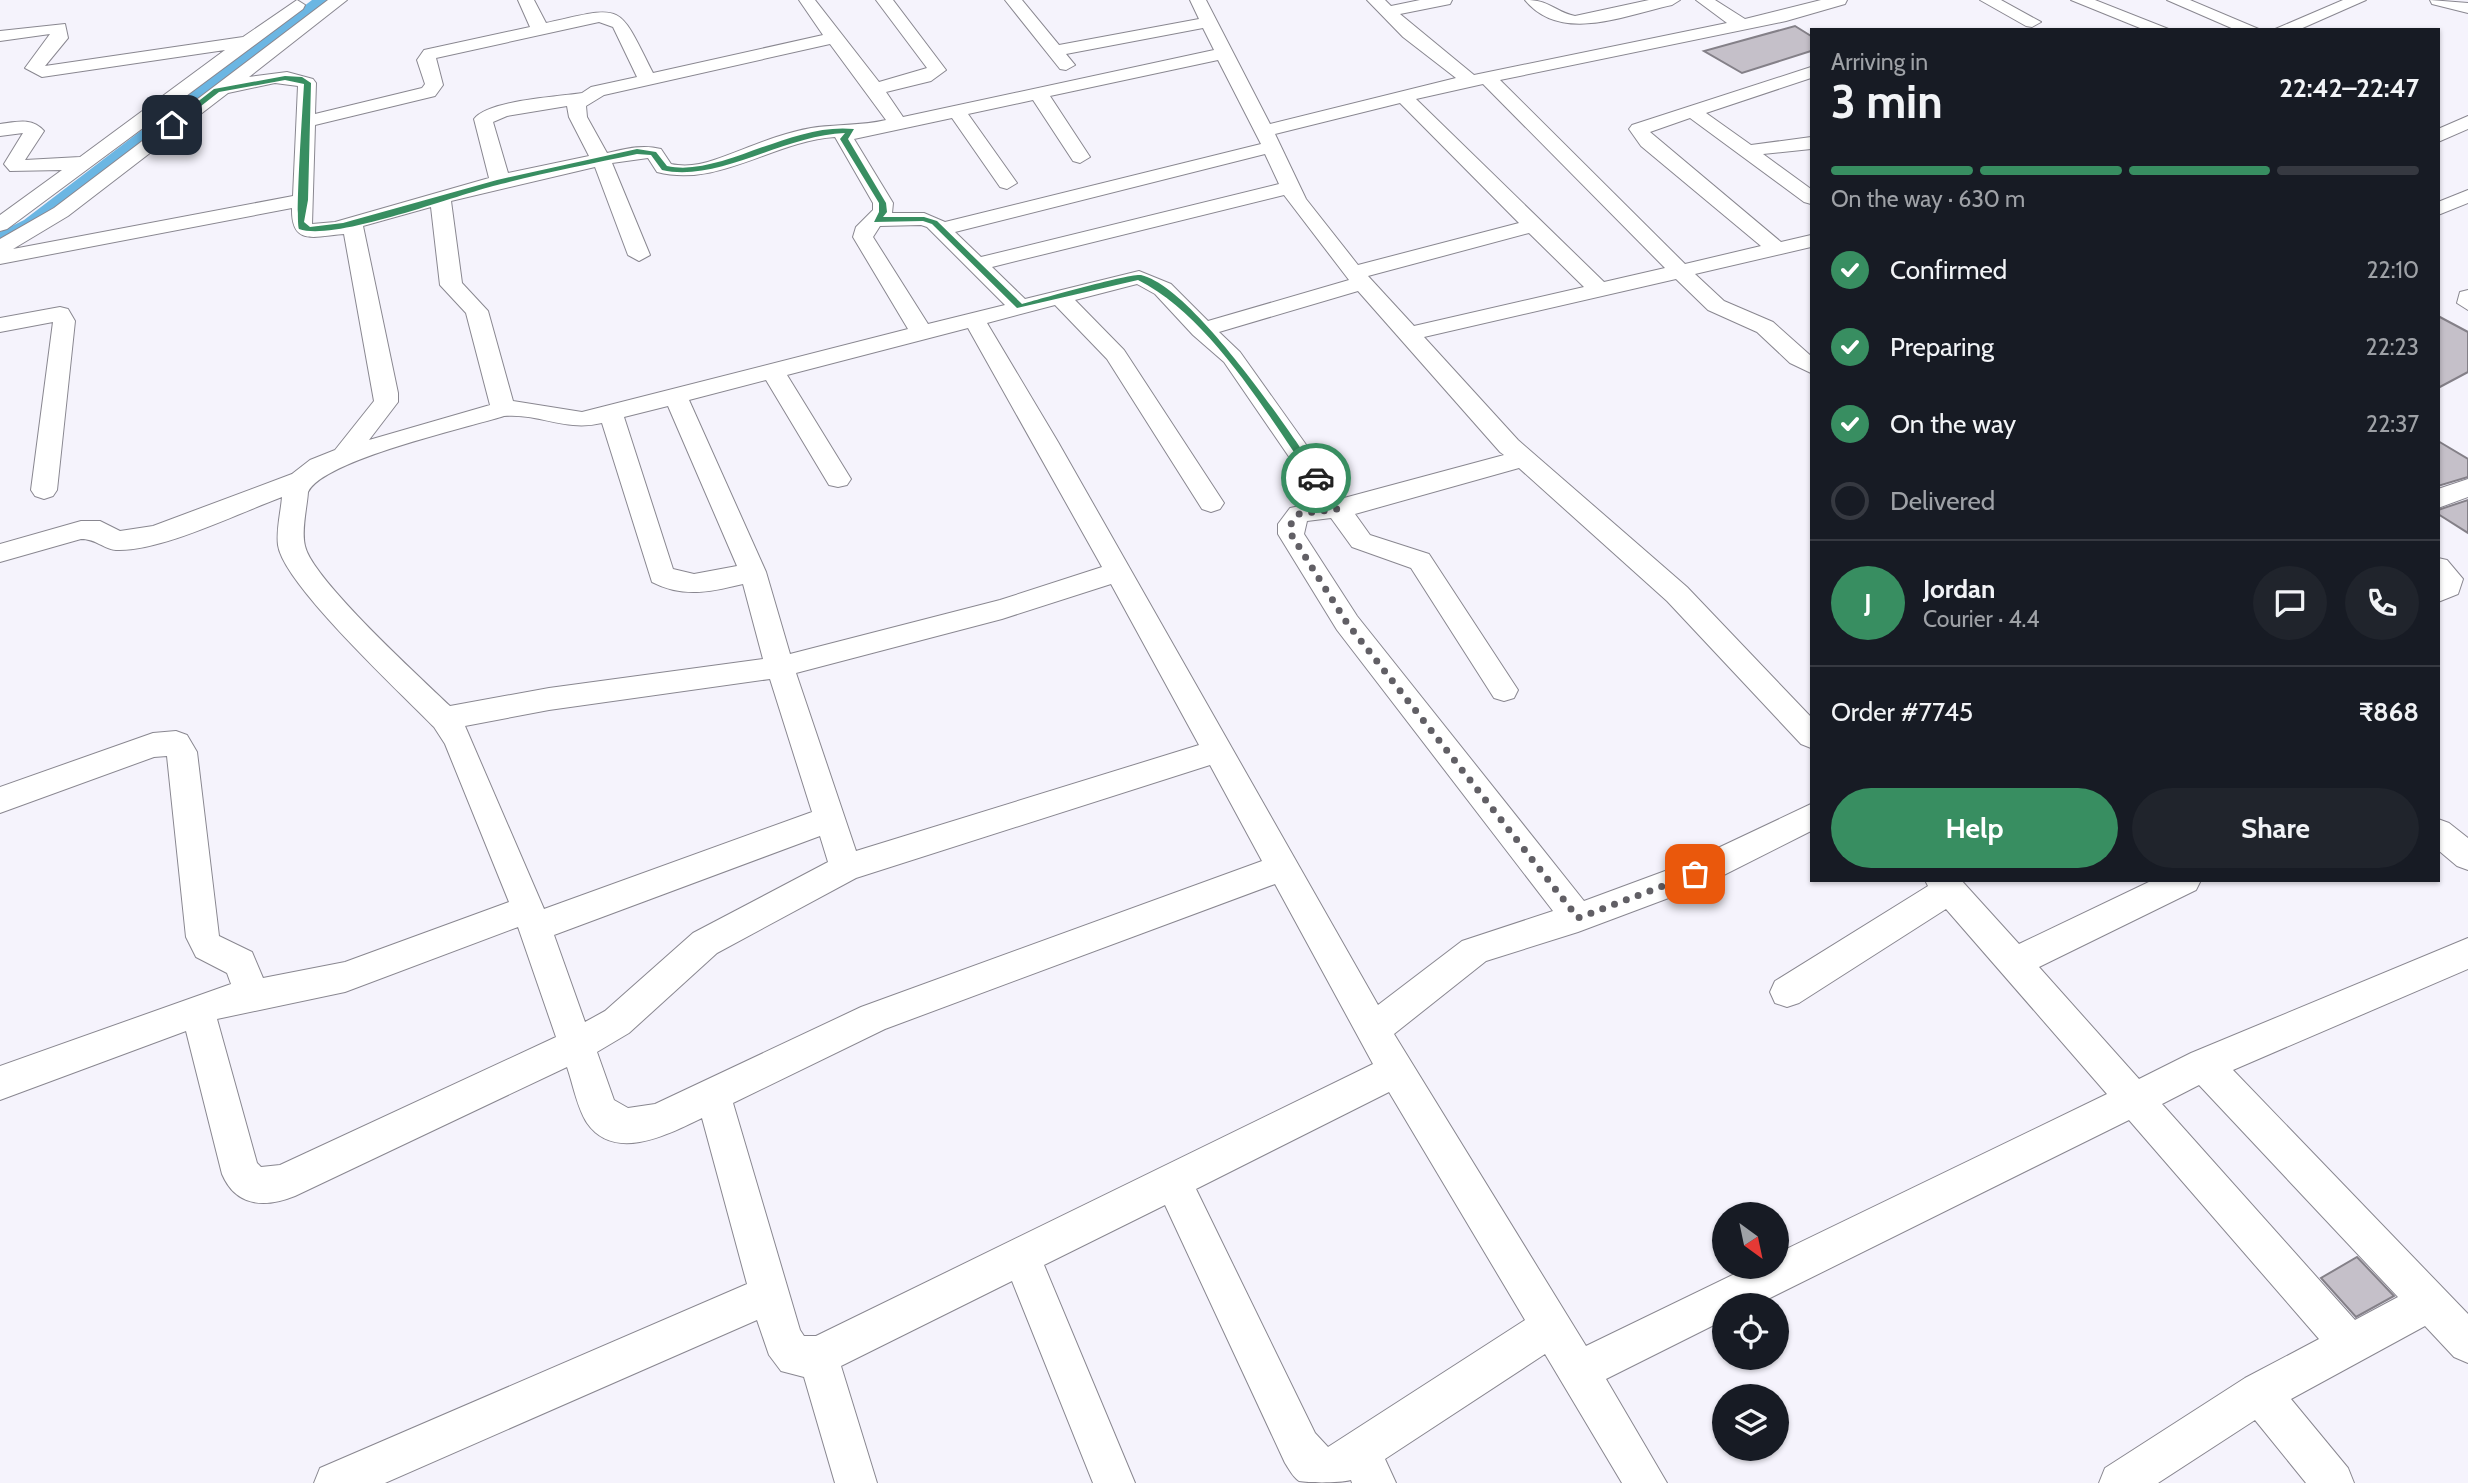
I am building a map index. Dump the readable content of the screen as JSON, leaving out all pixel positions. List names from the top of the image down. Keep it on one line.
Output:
{"north":"bottom right","page":{"heading":["3 min","Arriving in","22:42–22:47"],"panel":["Jordan","Courier · 4.4","Order #7745","₹868"],"bar":"On the way · 630 m","list":[["Confirmed","22:10"],["Preparing","22:23"],["On the way","22:37"],"Delivered"],"round":"J","buttons":["Help","Share"]}}
